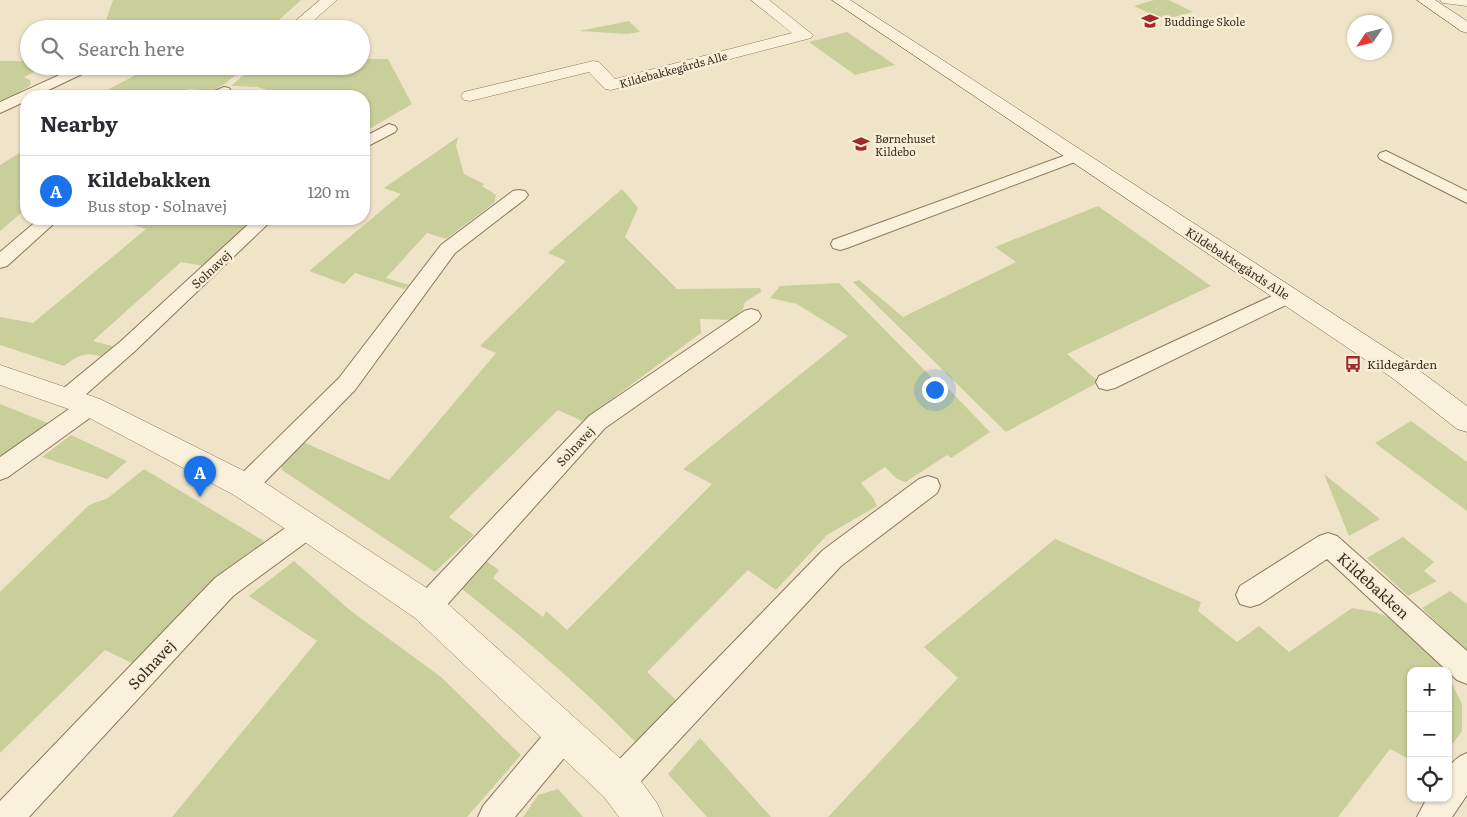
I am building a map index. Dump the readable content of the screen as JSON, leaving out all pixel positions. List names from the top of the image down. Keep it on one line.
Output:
{"streets":{"street":["Kildebakkegårds Alle"],"lane":["Solnavej","Kildebakken"]},"places":{"school or university":["Buddinge Skole","Børnehuset Kildebo"],"bus stop":["Kildegården"]},"north":"bottom left","page":{"search":"Search here","heading":"Nearby","list":[{"mark":"A","name":"Kildebakken","note":"Bus stop · Solnavej","value":"120 m"}],"pins":"A","map_buttons":["+","−"]}}
